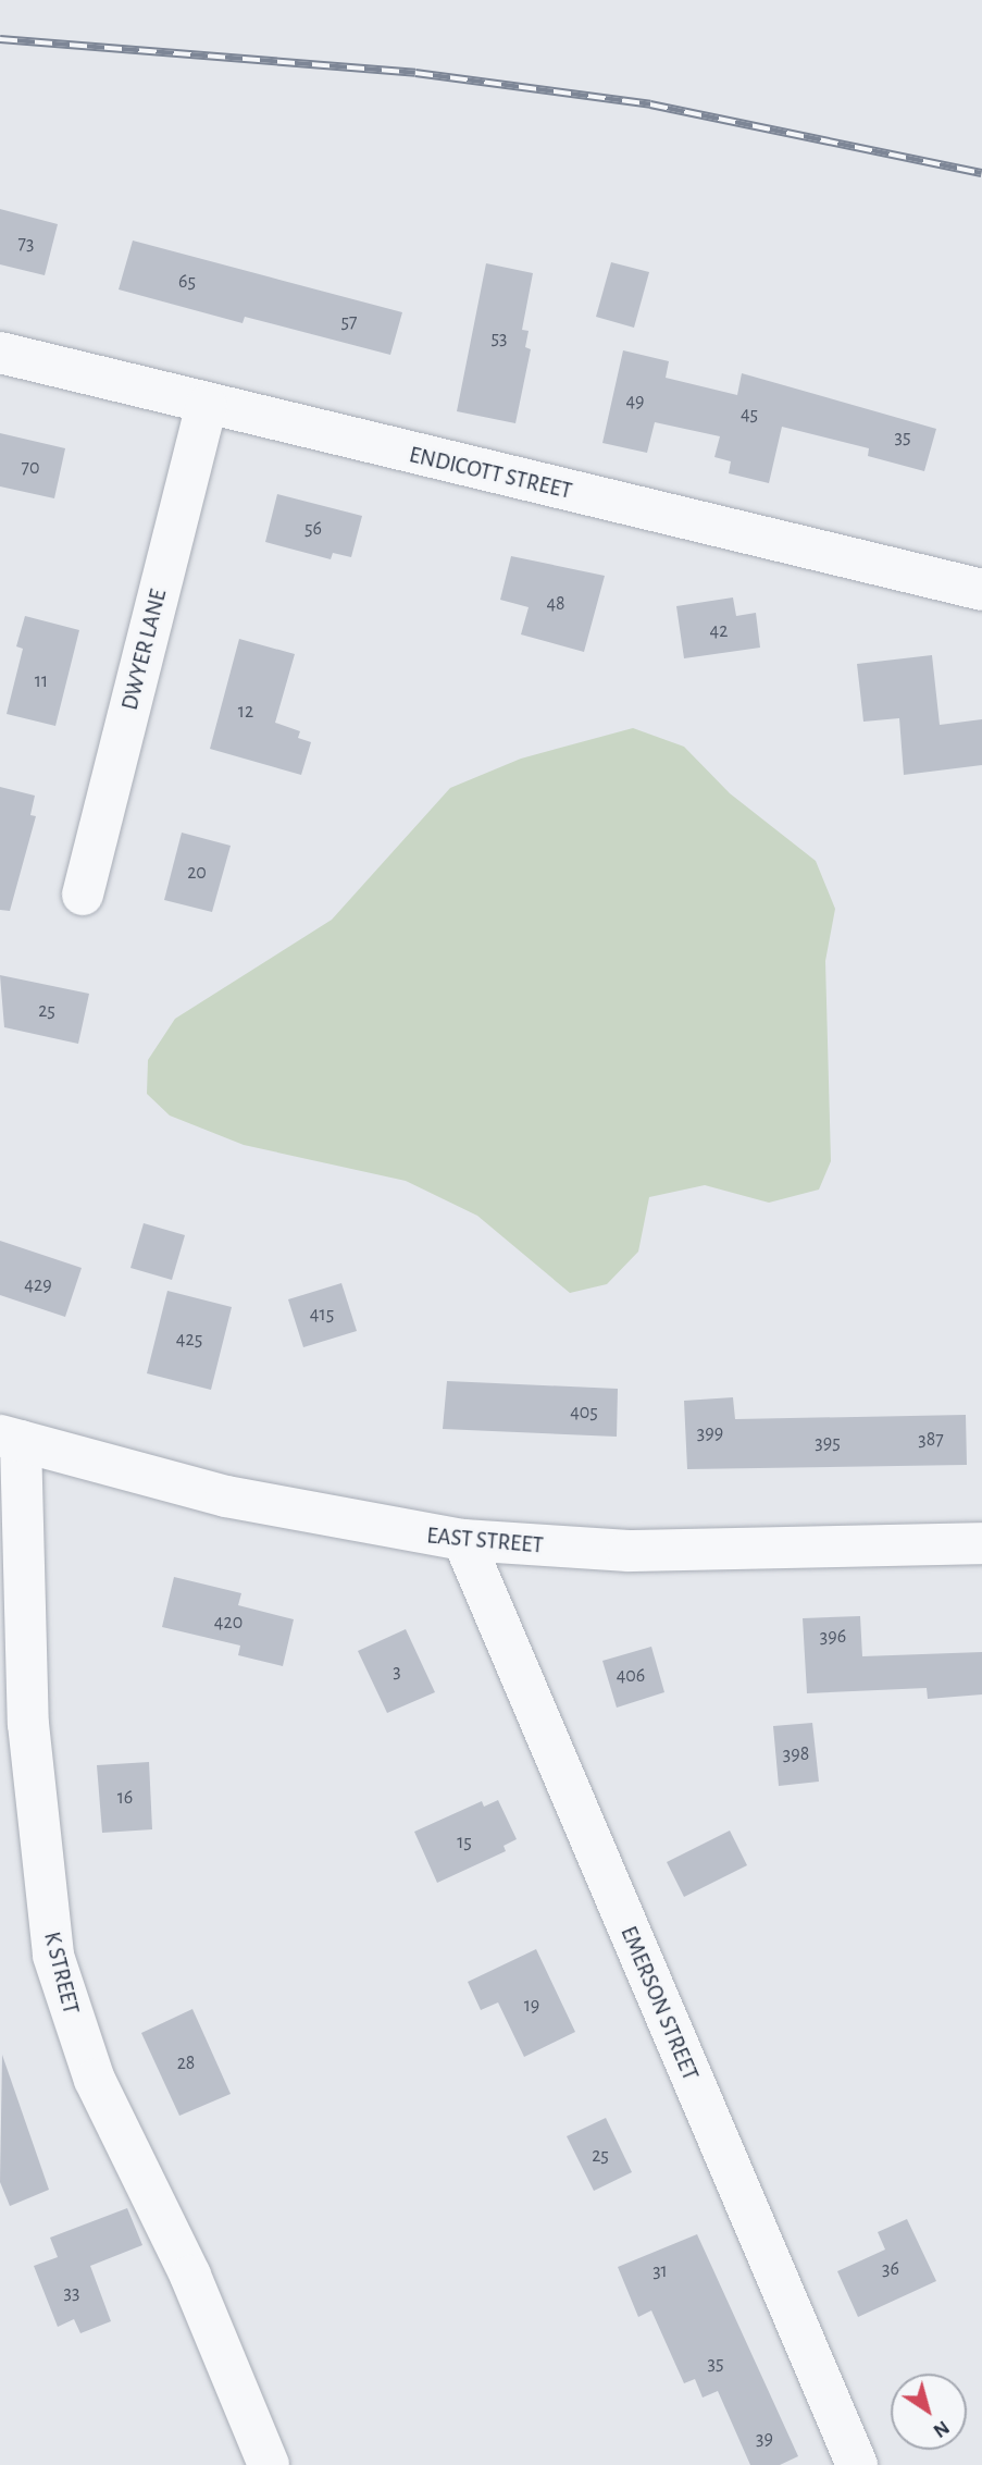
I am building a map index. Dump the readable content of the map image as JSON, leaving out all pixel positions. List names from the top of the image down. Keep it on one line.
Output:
{"streets":{"street":["ENDICOTT STREET","DWYER LANE","EAST STREET","K STREET","EMERSON STREET"]},"crossings":[["ENDICOTT STREET","DWYER LANE"],["EAST STREET","K STREET"],["EAST STREET","EMERSON STREET"]],"house_numbers":["73","65","57","53","49","45","35","70","56","48","42","11","12","20","25","429","415","425","405","399","387","395","420","396","3","406","398","16","15","19","28","25","36","31","33","35","39"],"north":"bottom right"}
